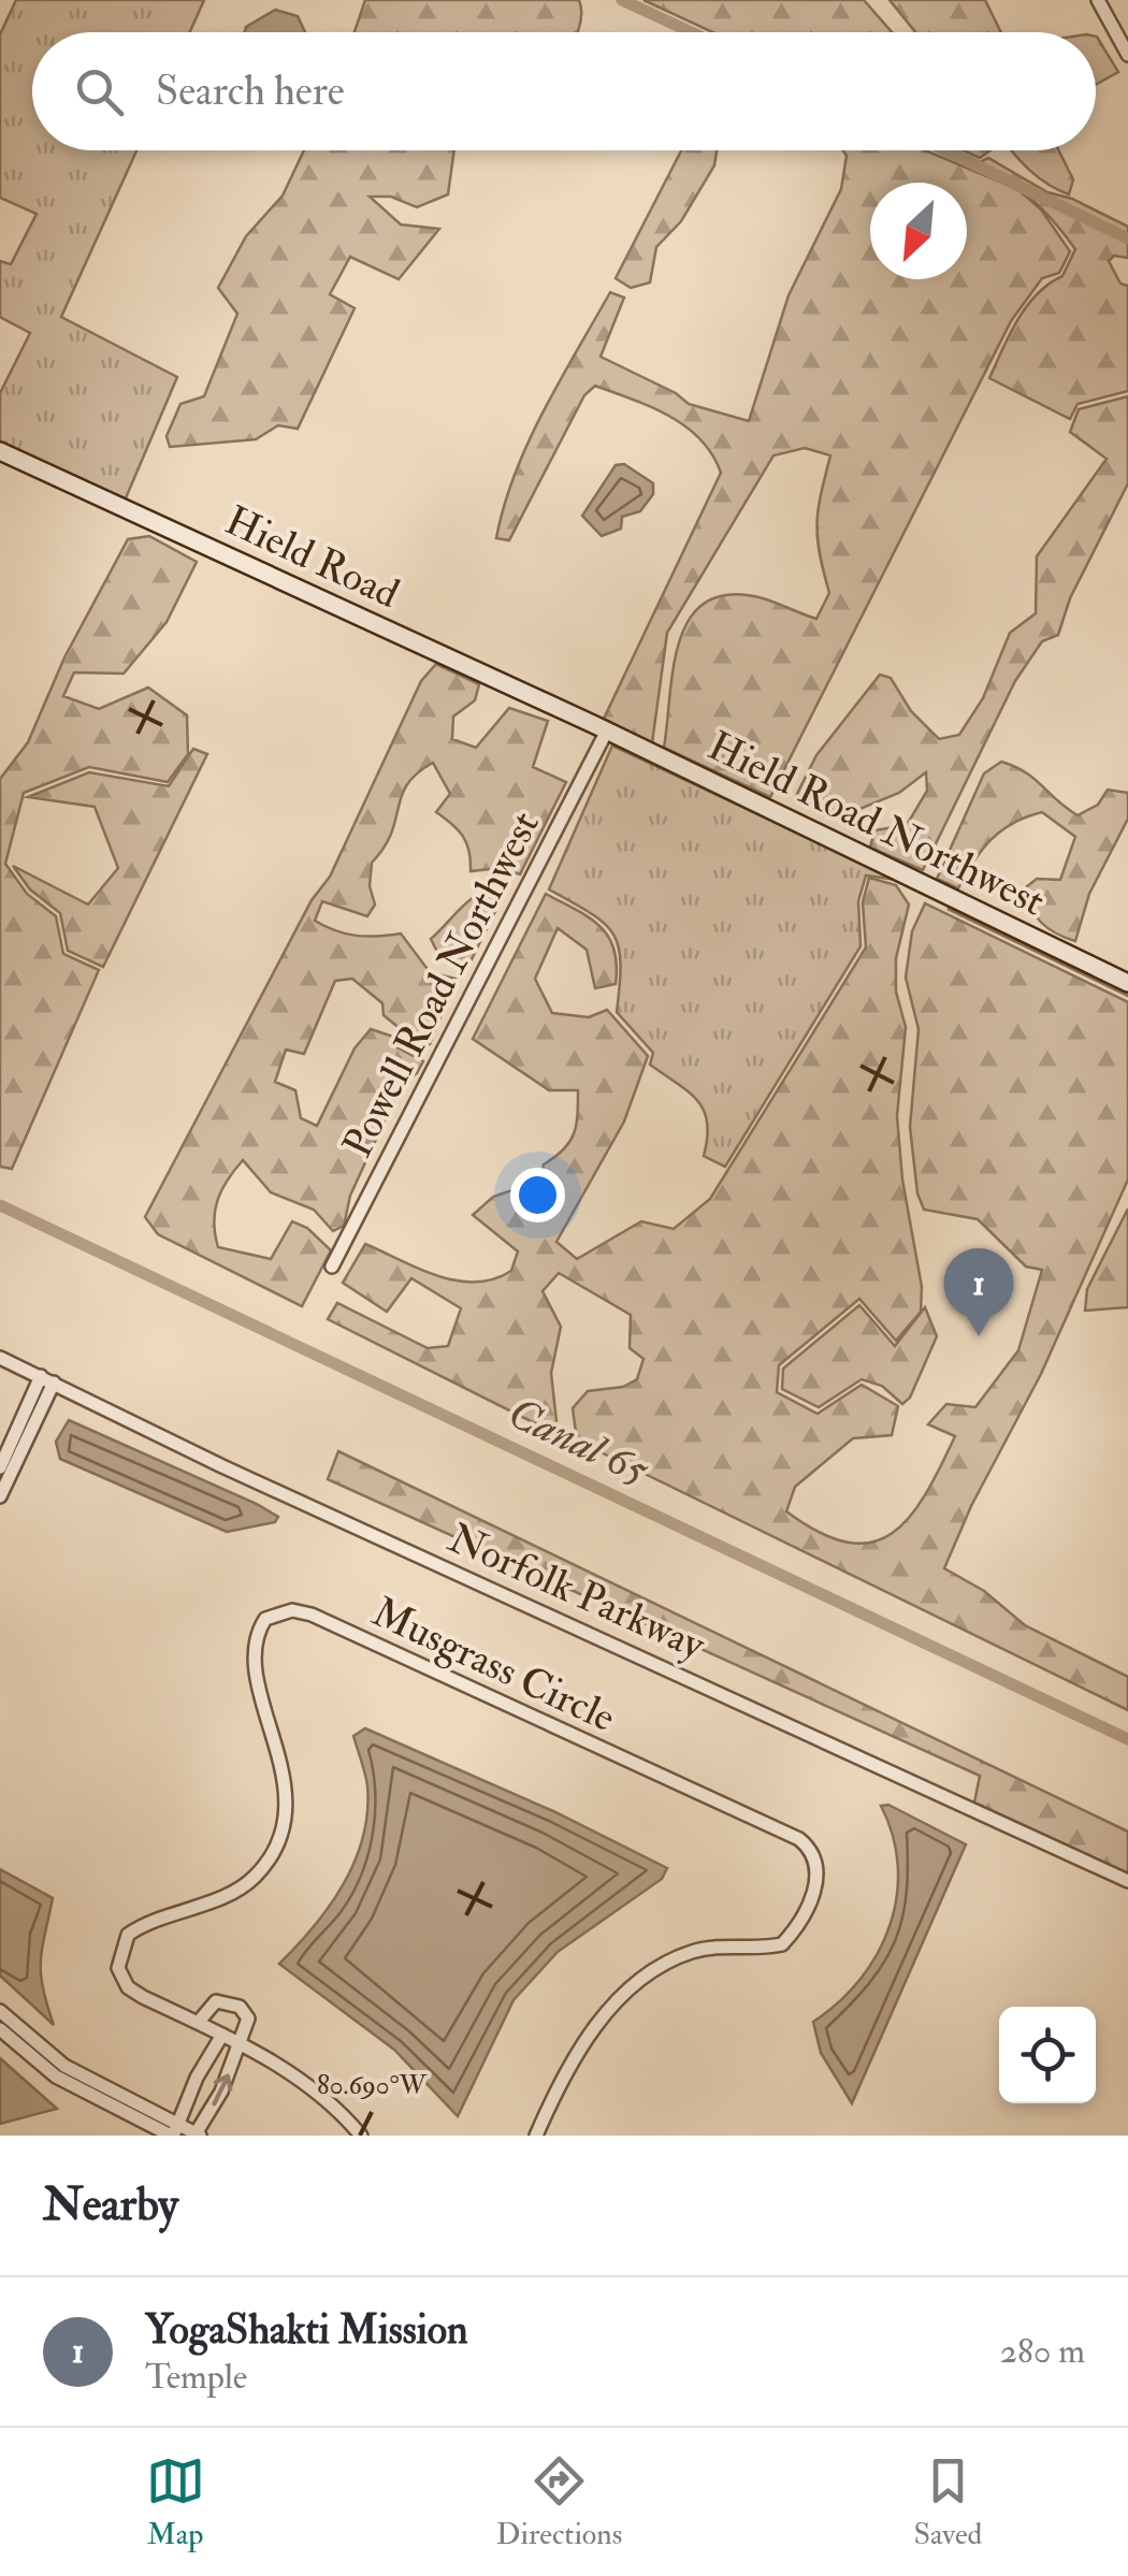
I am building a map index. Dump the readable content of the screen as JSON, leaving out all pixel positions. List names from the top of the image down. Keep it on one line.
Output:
{"streets":{"street":["Hield Road","Hield Road Northwest","Powell Road Northwest","Norfolk Parkway","Musgrass Circle"]},"crossings":[["Hield Road","Hield Road Northwest"],["Hield Road","Powell Road Northwest"],["Hield Road Northwest","Powell Road Northwest"]],"water":["Canal 65"],"north":"bottom left","page":{"search":"Search here","pins":"1","heading":"Nearby","list":[{"mark":"1","name":"YogaShakti Mission","note":"Temple","value":"280 m"}],"nav":["Map","Directions","Saved"]},"coordinates":["80.690°W"]}
